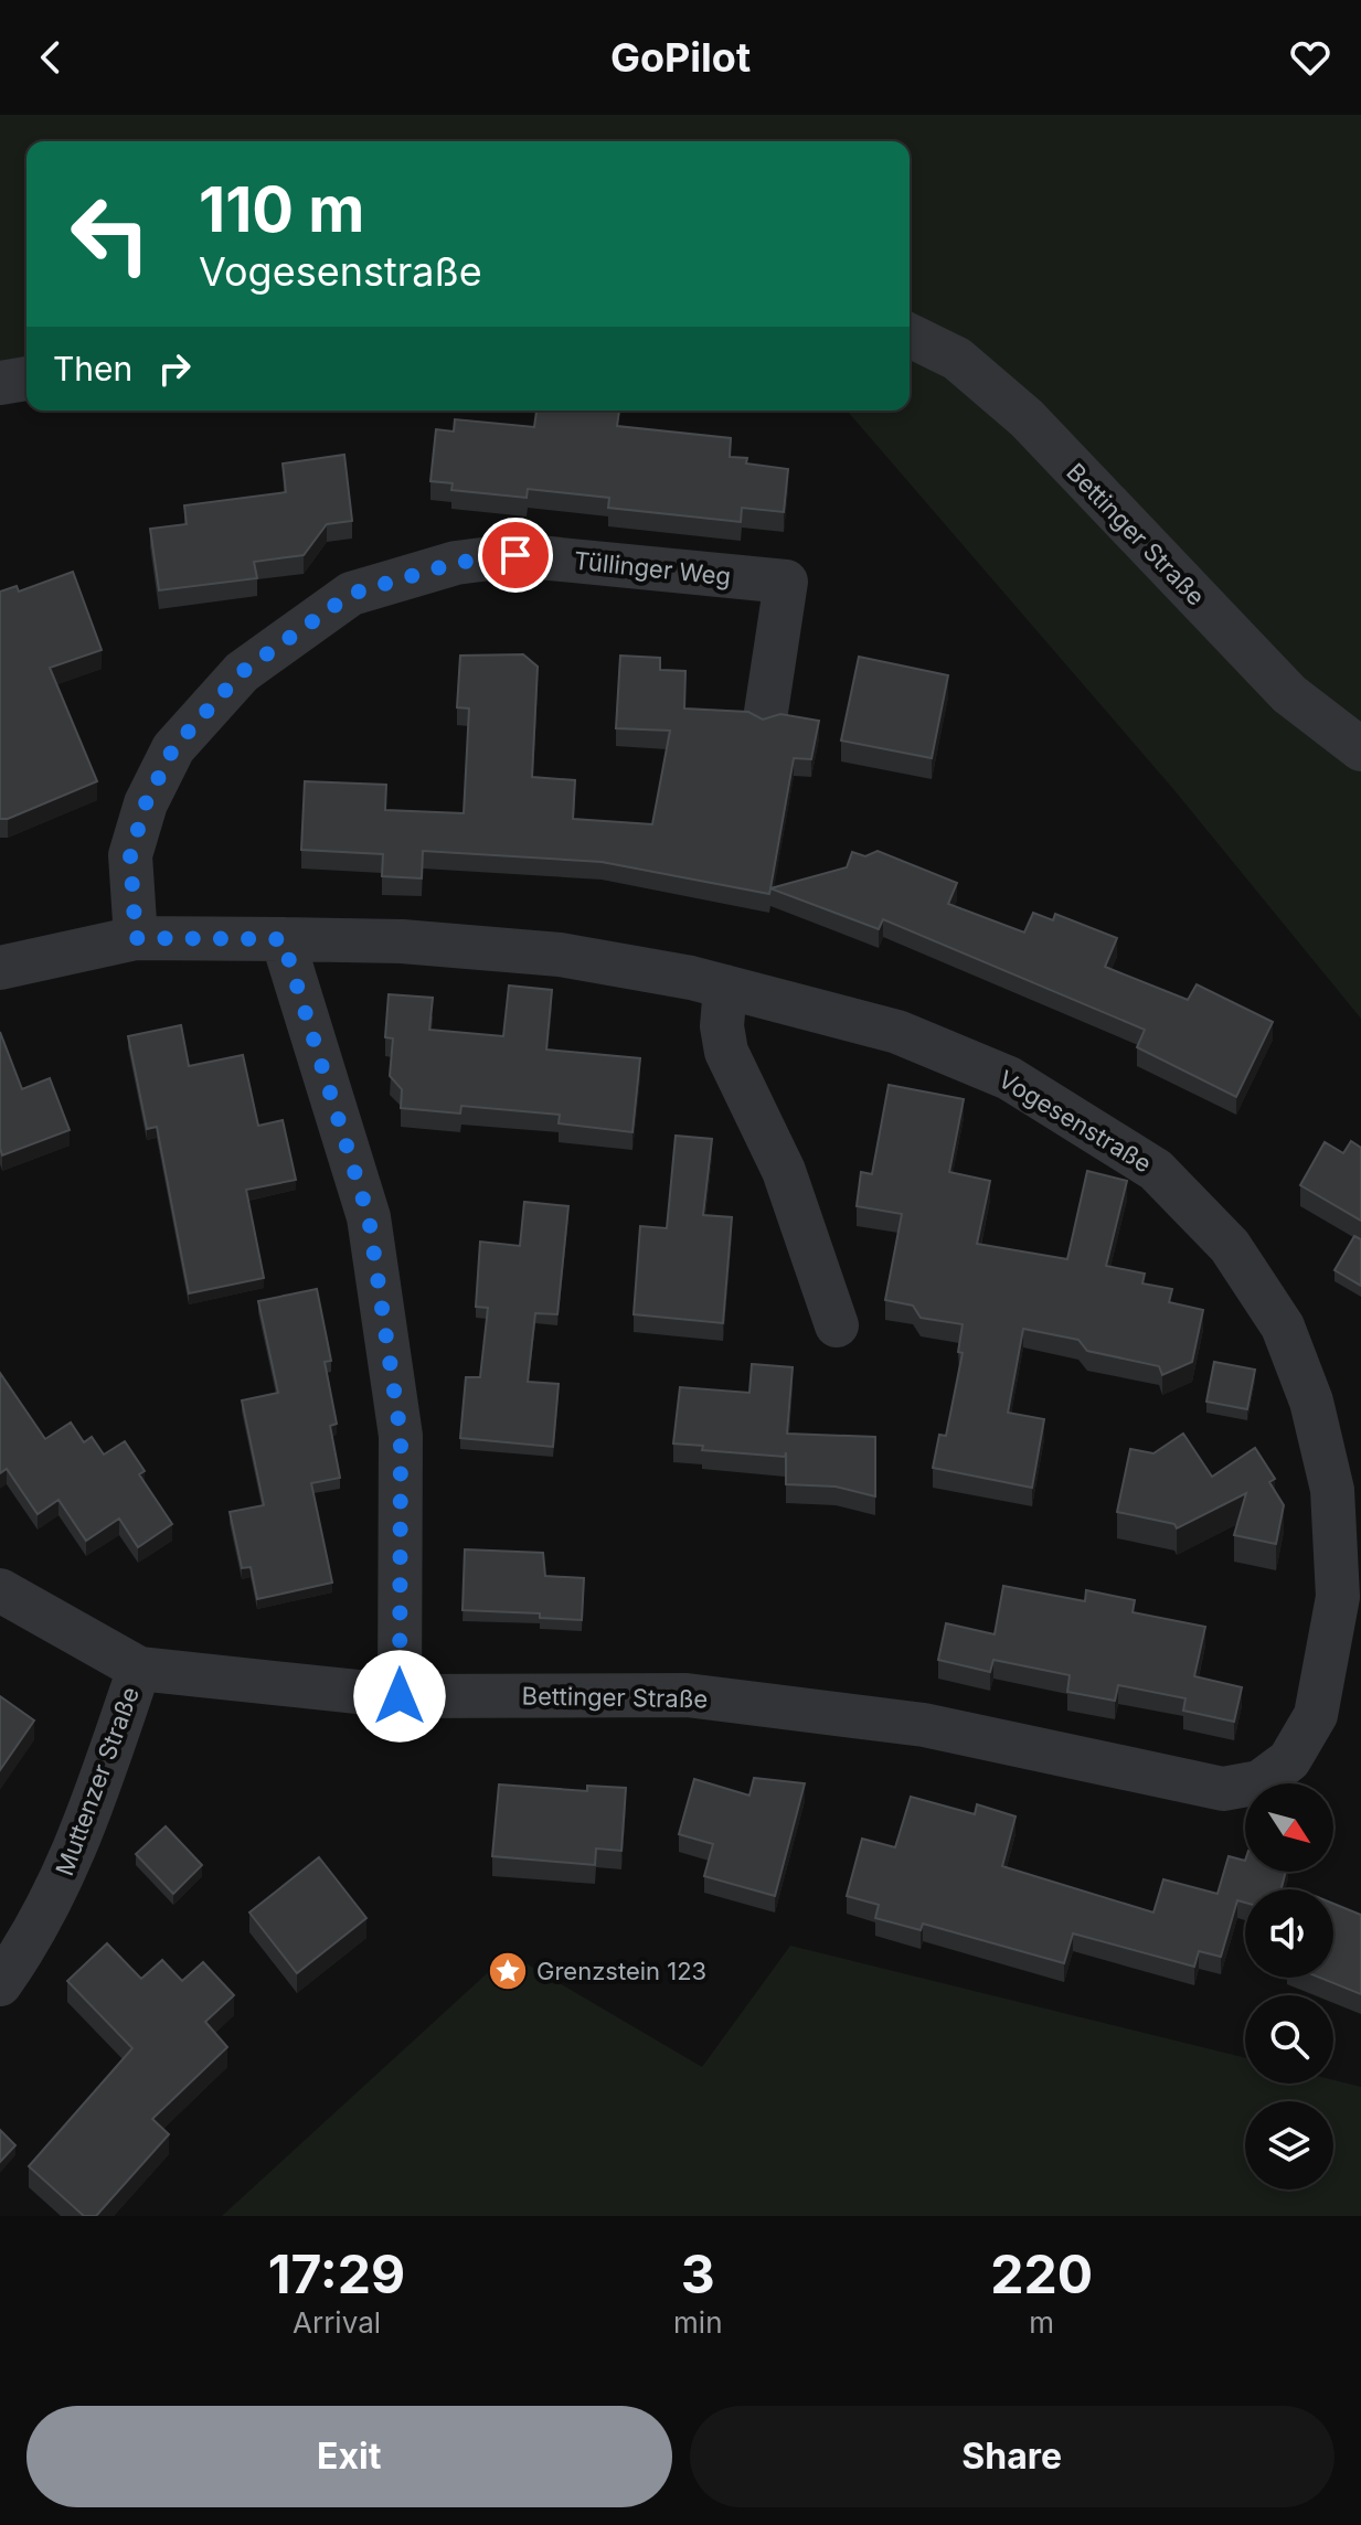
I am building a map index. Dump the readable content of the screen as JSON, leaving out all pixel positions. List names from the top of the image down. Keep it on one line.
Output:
{"streets":{"street":["Bettinger Straße","Tüllinger Weg","Vogesenstraße","Muttenzer Straße"]},"crossings":[["Bettinger Straße","Vogesenstraße"],["Bettinger Straße","Muttenzer Straße"],["Tüllinger Weg","Vogesenstraße"]],"places":{"place":["Grenzstein 123"]},"north":"bottom right","page":{"header":"GoPilot","turn":["110 m","Vogesenstraße"],"then":"Then","eta":["17:29","Arrival","3","min","220","m"],"buttons":["Exit","Share"]}}
